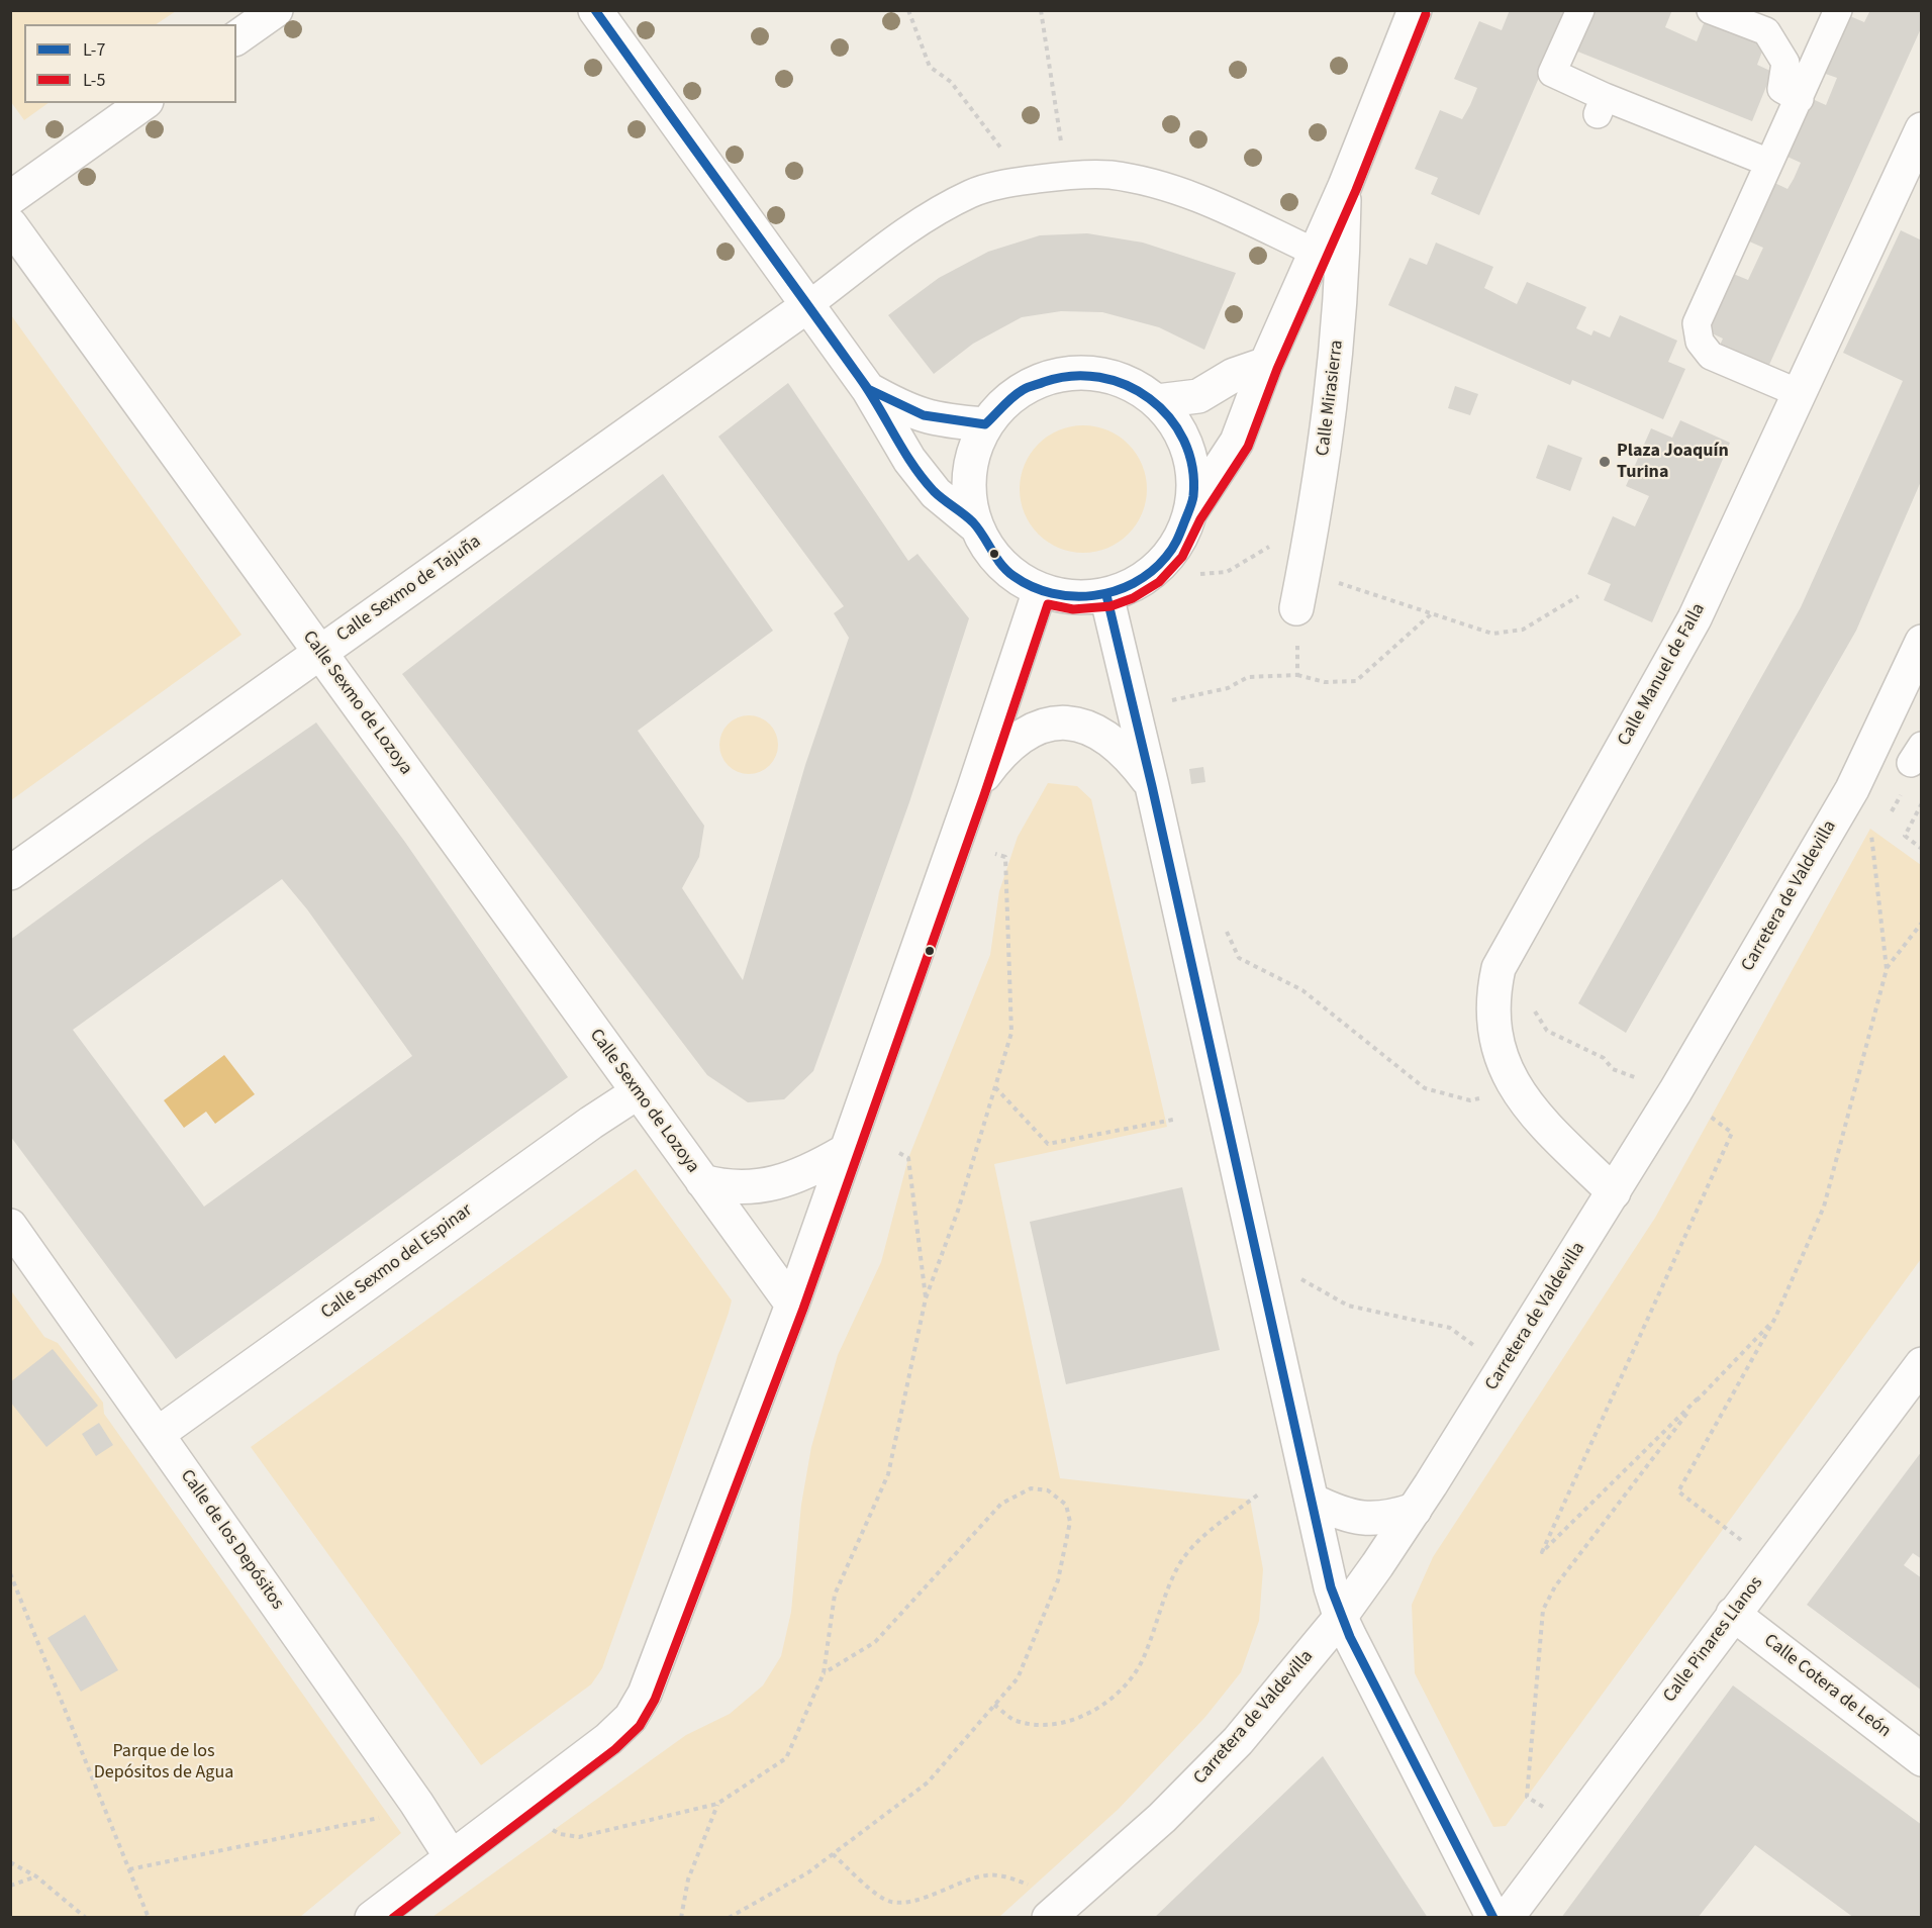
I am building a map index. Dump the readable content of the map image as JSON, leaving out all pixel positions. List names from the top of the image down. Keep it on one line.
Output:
{"streets":{"street":["Calle Mirasierra","Calle Sexmo de Tajuña","Calle Manuel de Falla","Calle Sexmo de Lozoya","Carretera de Valdevilla","Calle Sexmo del Espinar","Calle de los Depósitos","Calle Pinares Llanos","Calle Cotera de León"]},"crossings":[["Calle Sexmo de Tajuña","Calle Sexmo de Lozoya"],["Calle Manuel de Falla","Carretera de Valdevilla"],["Calle Sexmo de Lozoya","Calle Sexmo del Espinar"],["Calle Sexmo del Espinar","Calle de los Depósitos"],["Calle Pinares Llanos","Calle Cotera de León"]],"parks":["Parque de los Depósitos de Agua"],"places":["Plaza Joaquín Turina"],"lines":["transit line L-7","transit line L-5"],"legend":["L-7","L-5"]}
